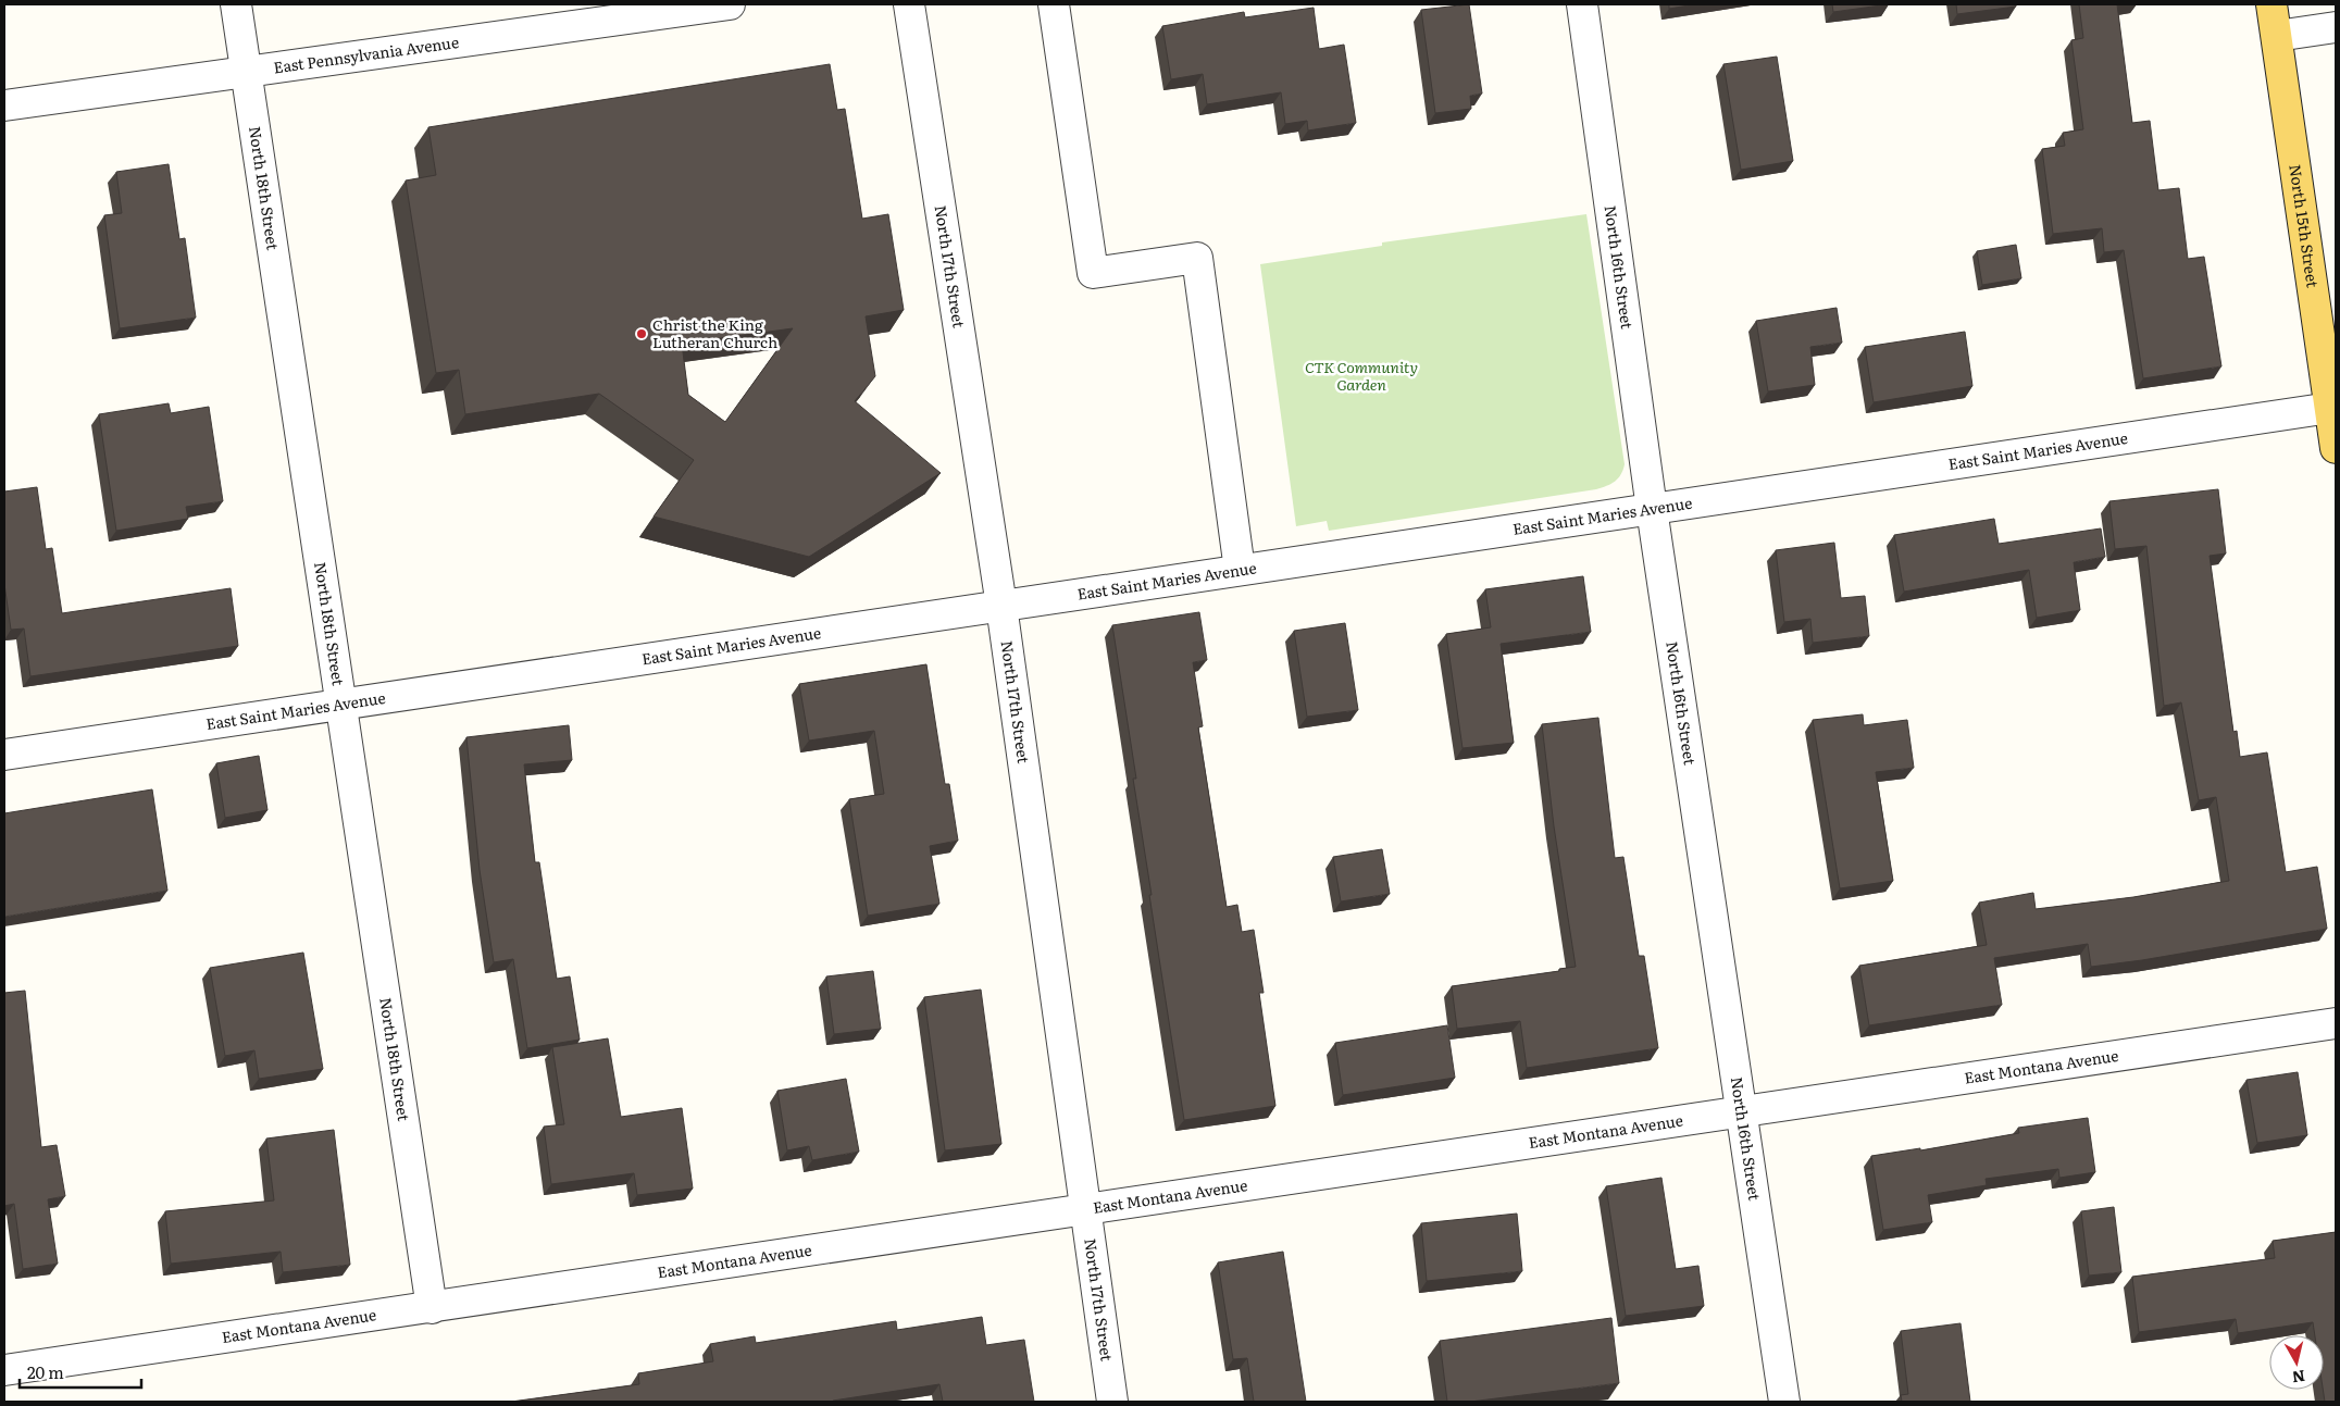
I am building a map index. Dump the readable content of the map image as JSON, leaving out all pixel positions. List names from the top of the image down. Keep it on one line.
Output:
{"streets":{"main road":["North 15th Street"],"street":["East Pennsylvania Avenue","North 18th Street","North 17th Street","North 16th Street","East Saint Maries Avenue","East Montana Avenue"]},"crossings":[["East Pennsylvania Avenue","North 18th Street"],["North 18th Street","East Saint Maries Avenue"],["North 18th Street","East Montana Avenue"],["North 15th Street","East Saint Maries Avenue"],["North 17th Street","East Saint Maries Avenue"],["North 17th Street","East Montana Avenue"],["North 16th Street","East Saint Maries Avenue"],["North 16th Street","East Montana Avenue"]],"parks":["CTK Community Garden"],"places":["Christ the King Lutheran Church"],"scale_bar":"20 m","north":"bottom"}
